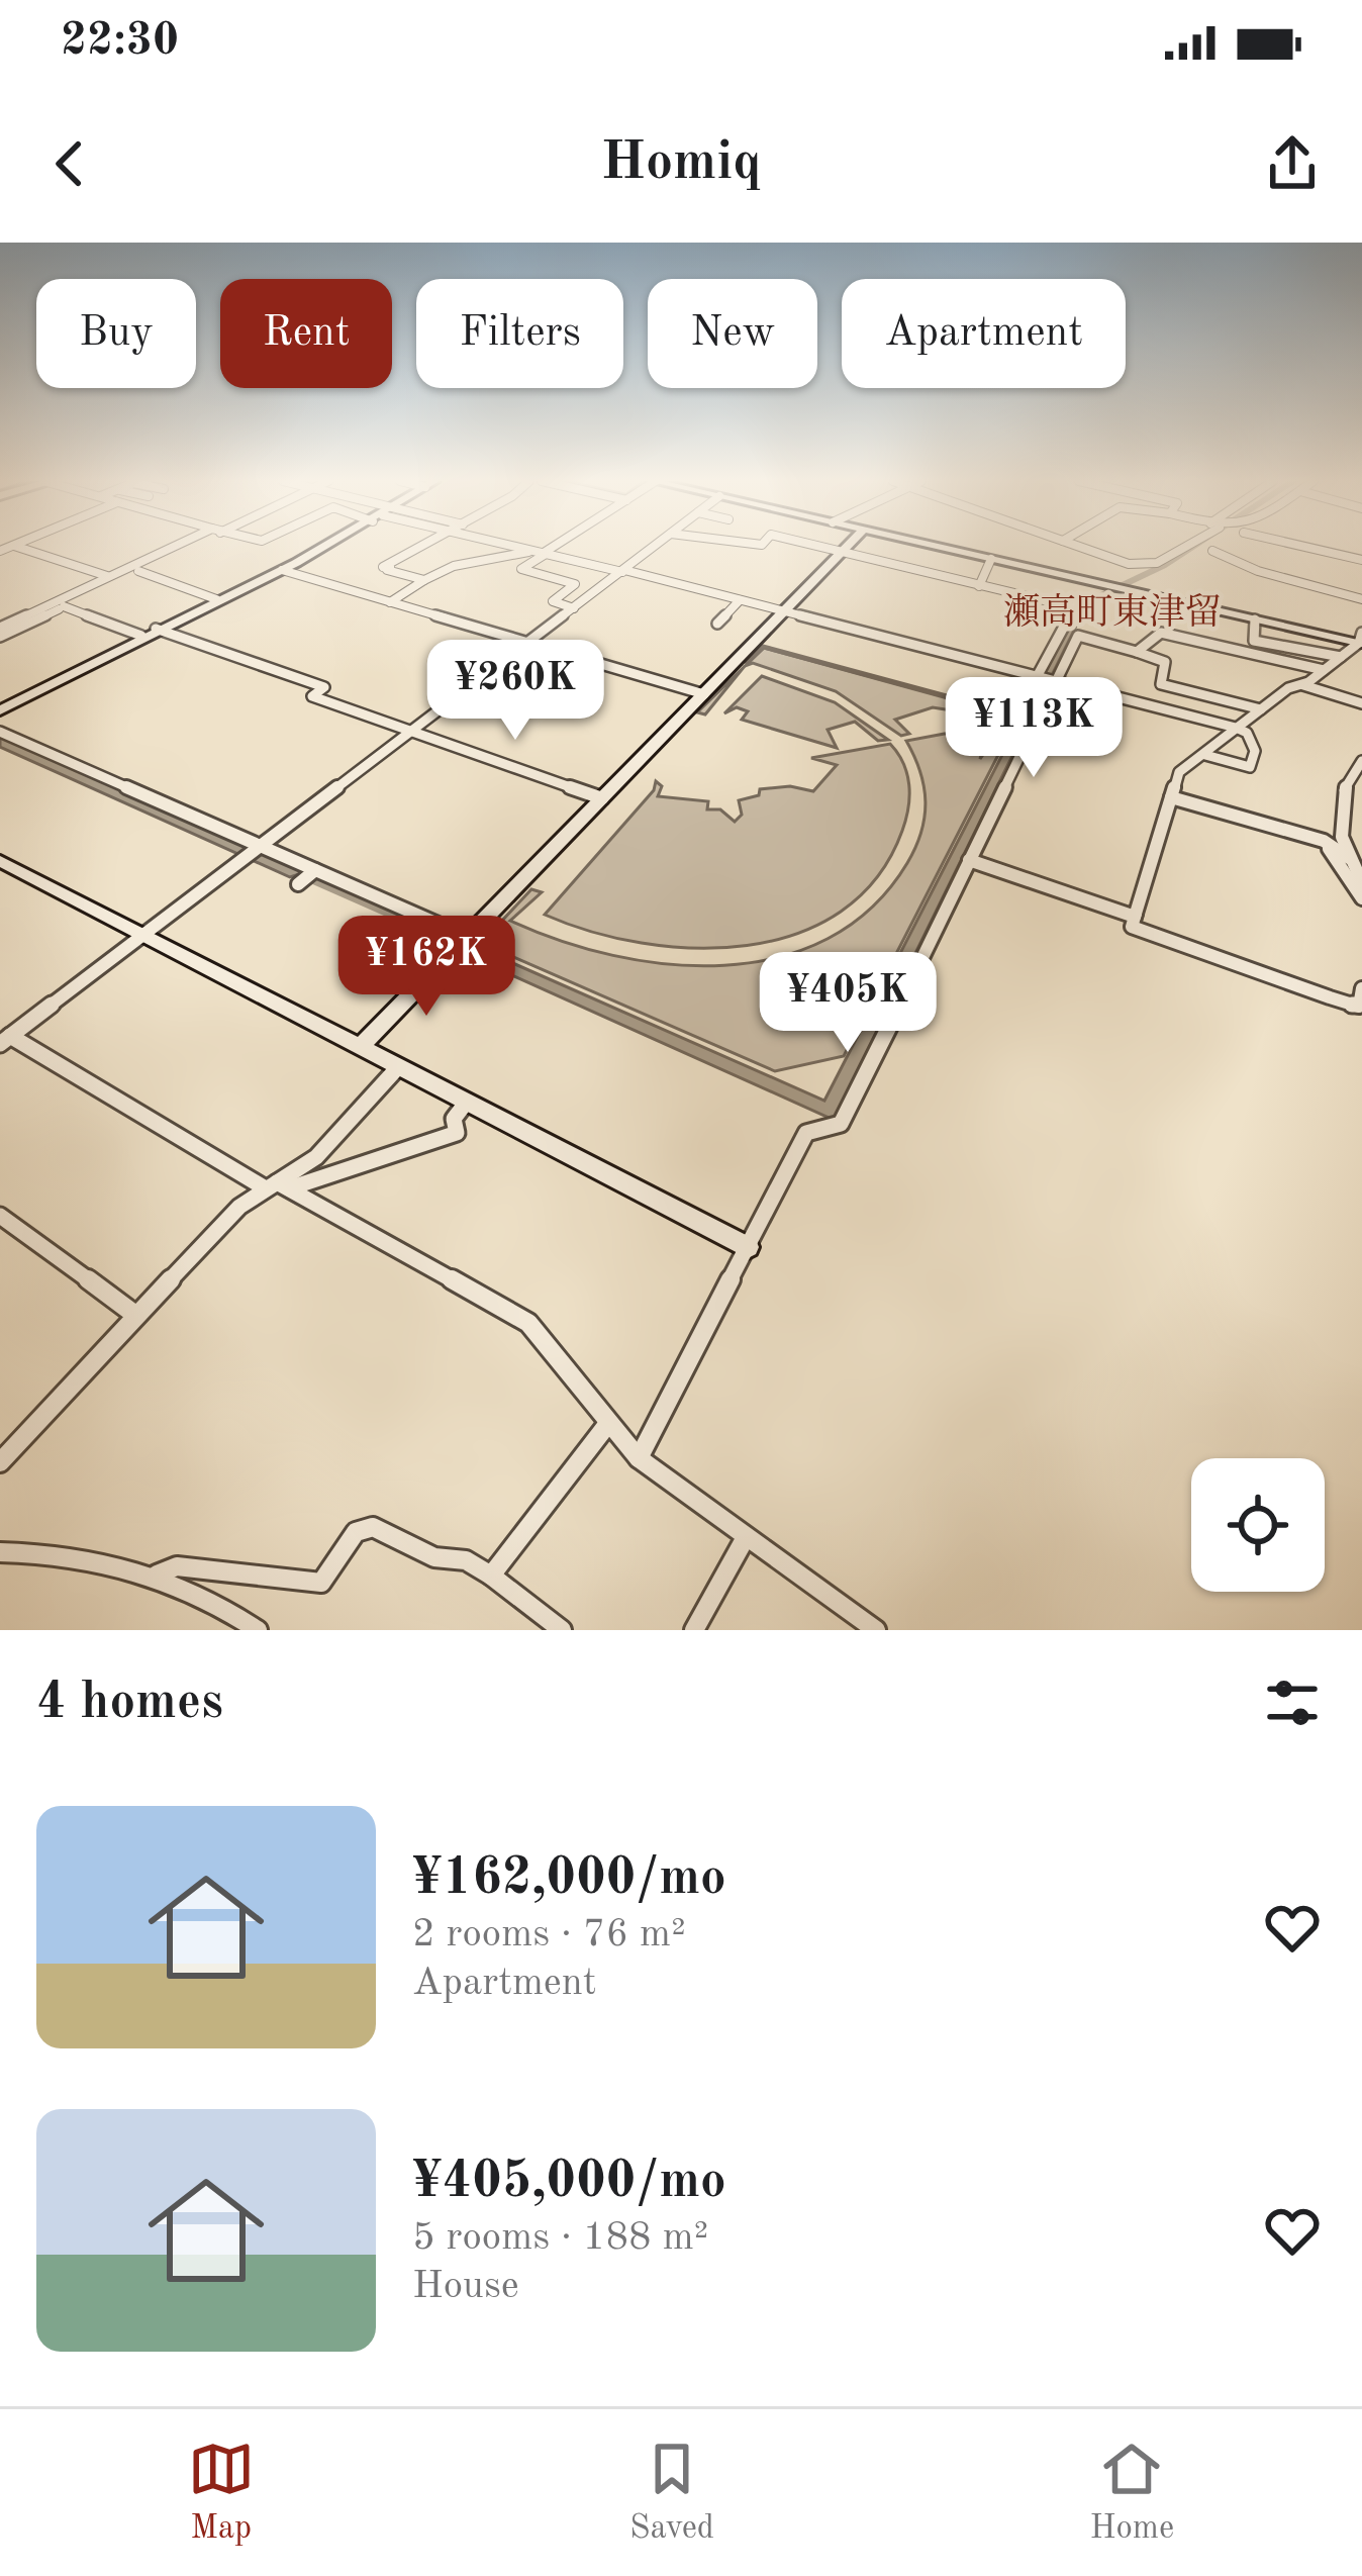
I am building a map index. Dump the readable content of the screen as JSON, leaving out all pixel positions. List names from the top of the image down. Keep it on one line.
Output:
{"districts":["瀬高町東津留"],"page":{"status":"22:30","header":"Homiq","chip":["Buy","Rent","Filters","New","Apartment"],"price":["¥260K","¥113K","¥162K","¥405K"],"heading":"4 homes","list":[{"name":"¥162,000/mo","note":"2 rooms · 76 m² · Apartment"},{"name":"¥405,000/mo","note":"5 rooms · 188 m² · House"}],"tabs":["Map","Saved","Home"]}}
